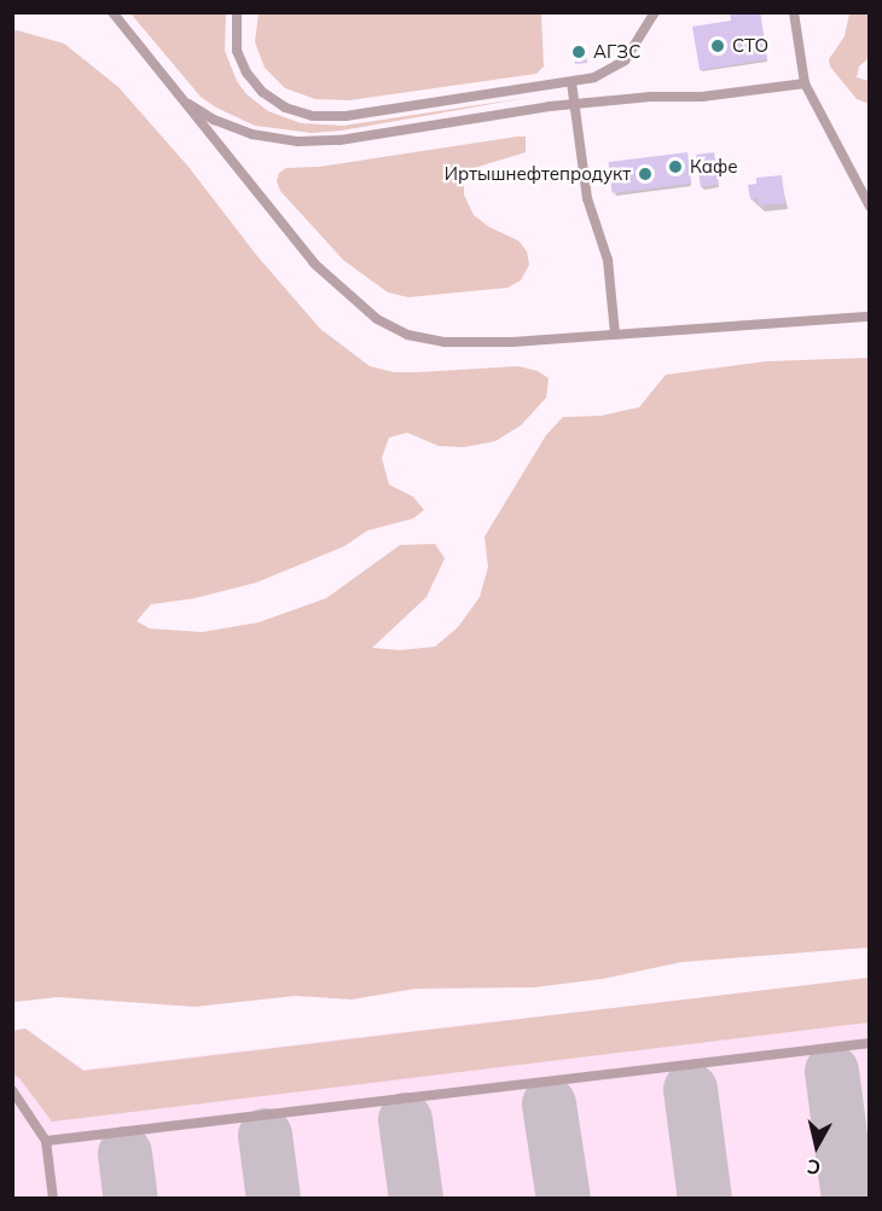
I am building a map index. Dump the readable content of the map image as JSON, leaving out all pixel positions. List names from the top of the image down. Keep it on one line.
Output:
{"places":["СТО","АГЗС","Кафе","Иртышнефтепродукт"],"north":"bottom"}
